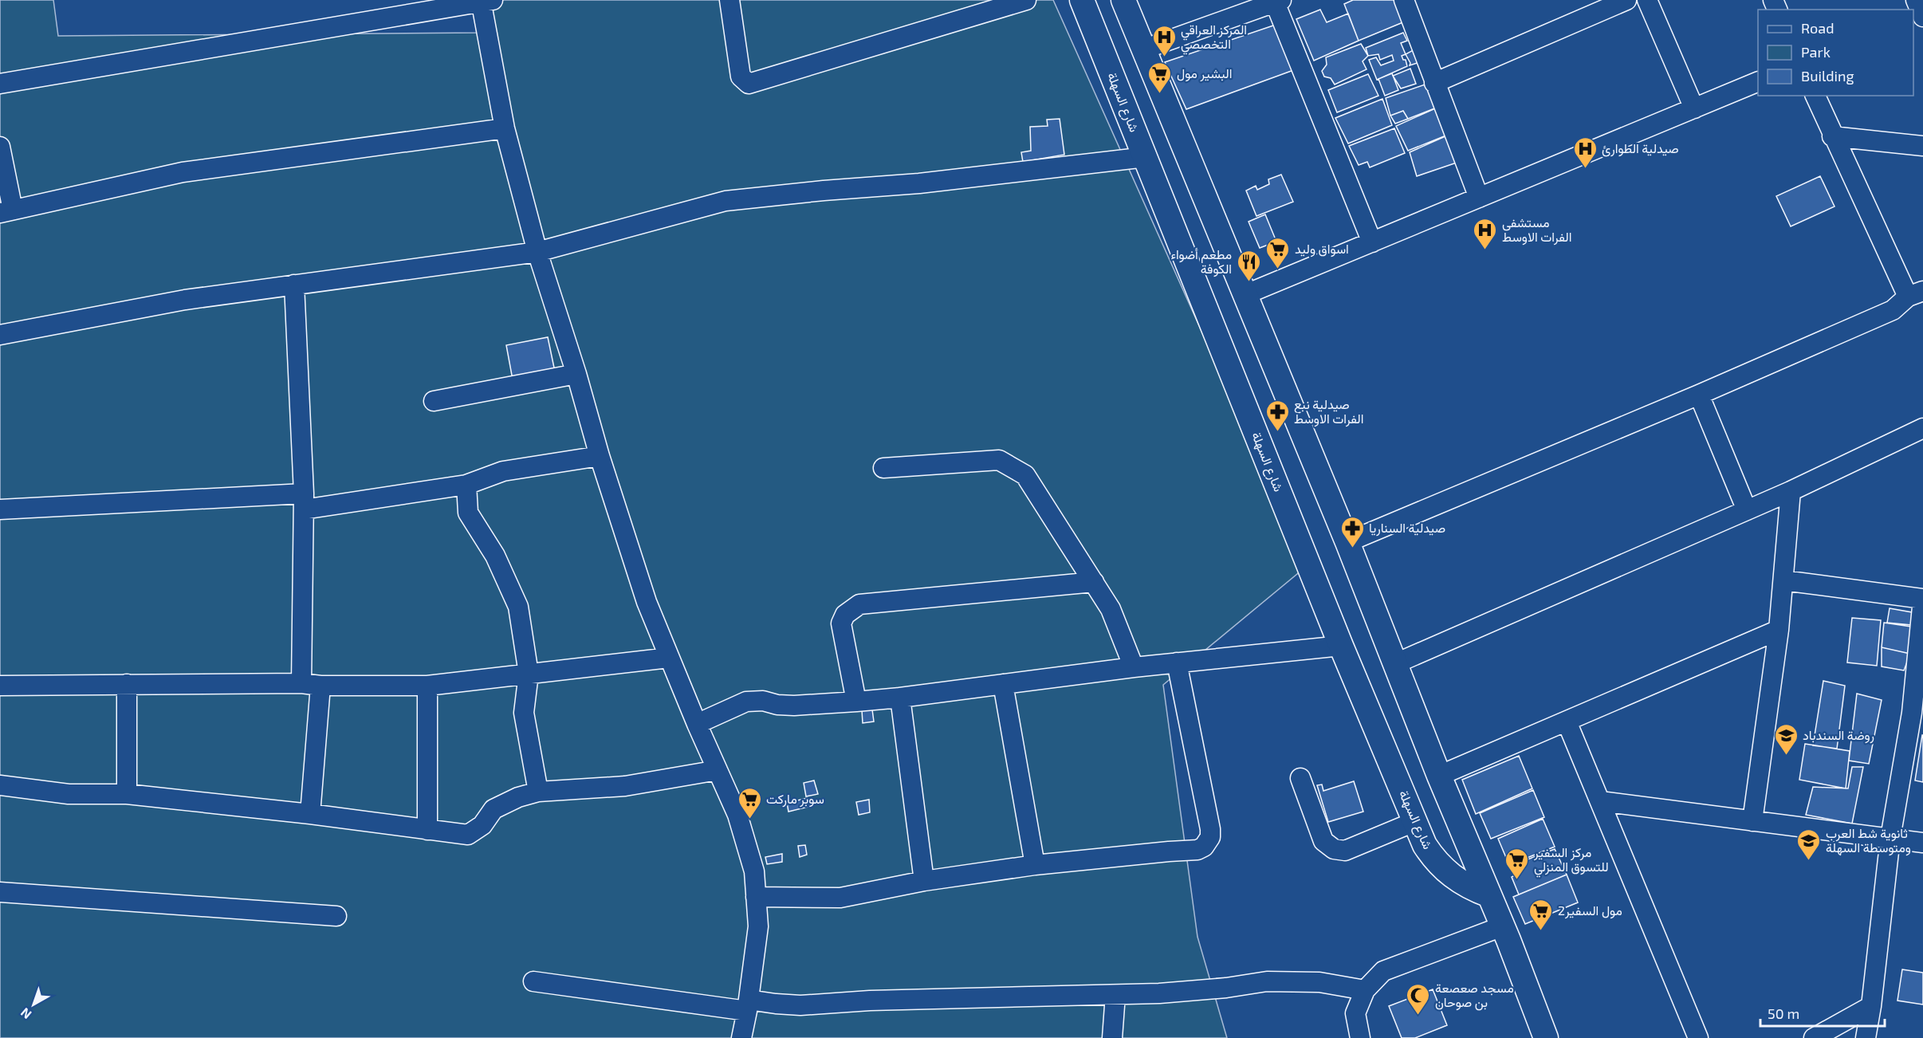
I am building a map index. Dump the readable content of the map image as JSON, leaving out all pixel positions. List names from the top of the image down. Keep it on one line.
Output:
{"streets":{"main road":["شارع السهلة"]},"places":{"hospital":["المركز العراقي التخصصي","صيدلية الطوارئ","مستشفى الفرات الاوسط"],"supermarket":["البشير مول","اسواق وليد","سوبر ماركت","مركز السفير للتسوق المنزلي","مول السفير2"],"restaurant":["مطعم أضواء الكوفة"],"pharmacy":["صيدلية نبع الفرات الاوسط","صيدلية السناريا"],"school or university":["روضة السندباد","ثانوية شط العرب ومتوسطة السهلة"],"mosque":["مسجد صعصعة بن صوحان"]},"legend":["Road","Park","Building"],"scale_bar":"50 m","north":"bottom left"}
